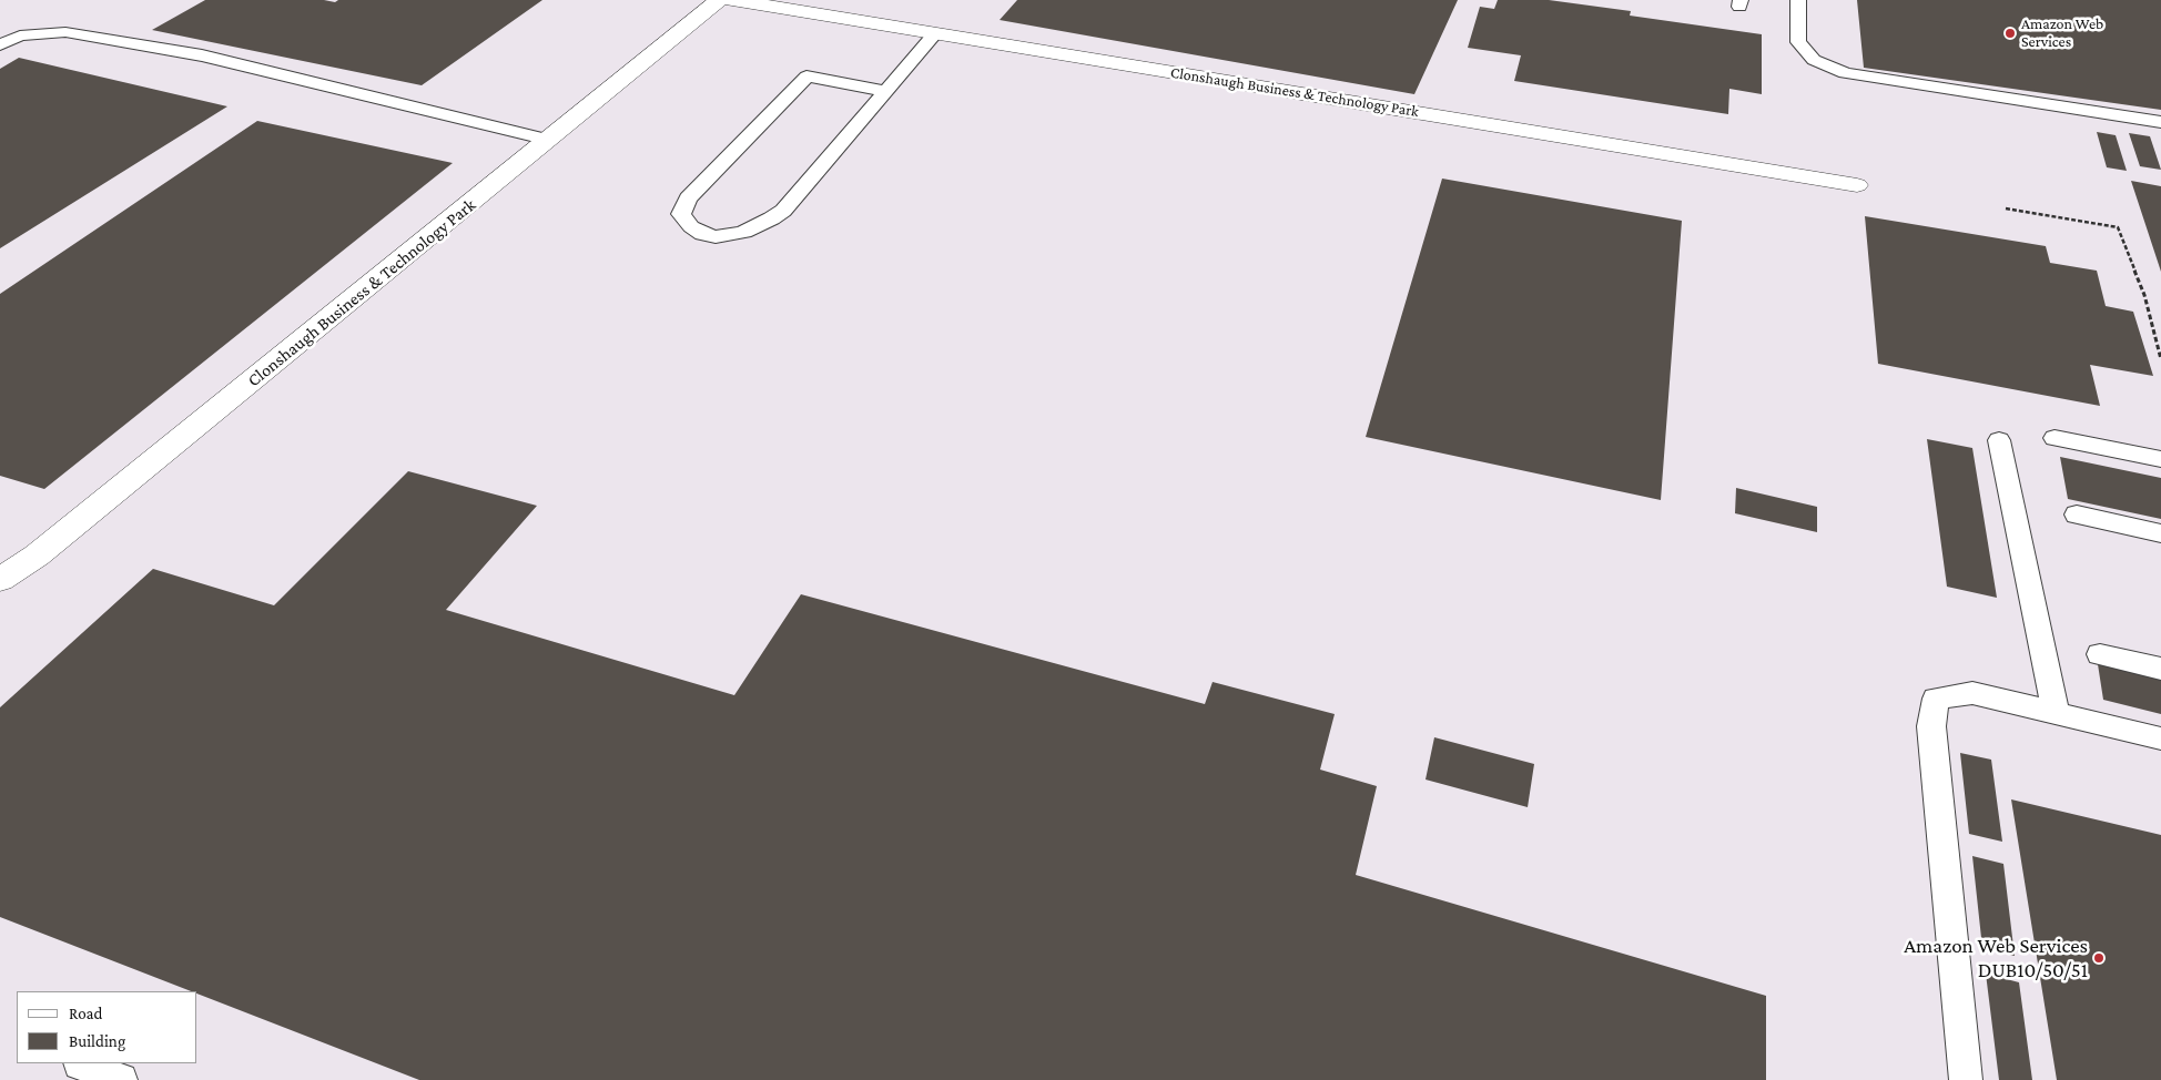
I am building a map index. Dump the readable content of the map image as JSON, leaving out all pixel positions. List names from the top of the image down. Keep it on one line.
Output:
{"streets":{"street":["Clonshaugh Business & Technology Park"]},"places":["Amazon Web Services","Amazon Web Services DUB10/50/51"],"legend":["Road","Building"]}
